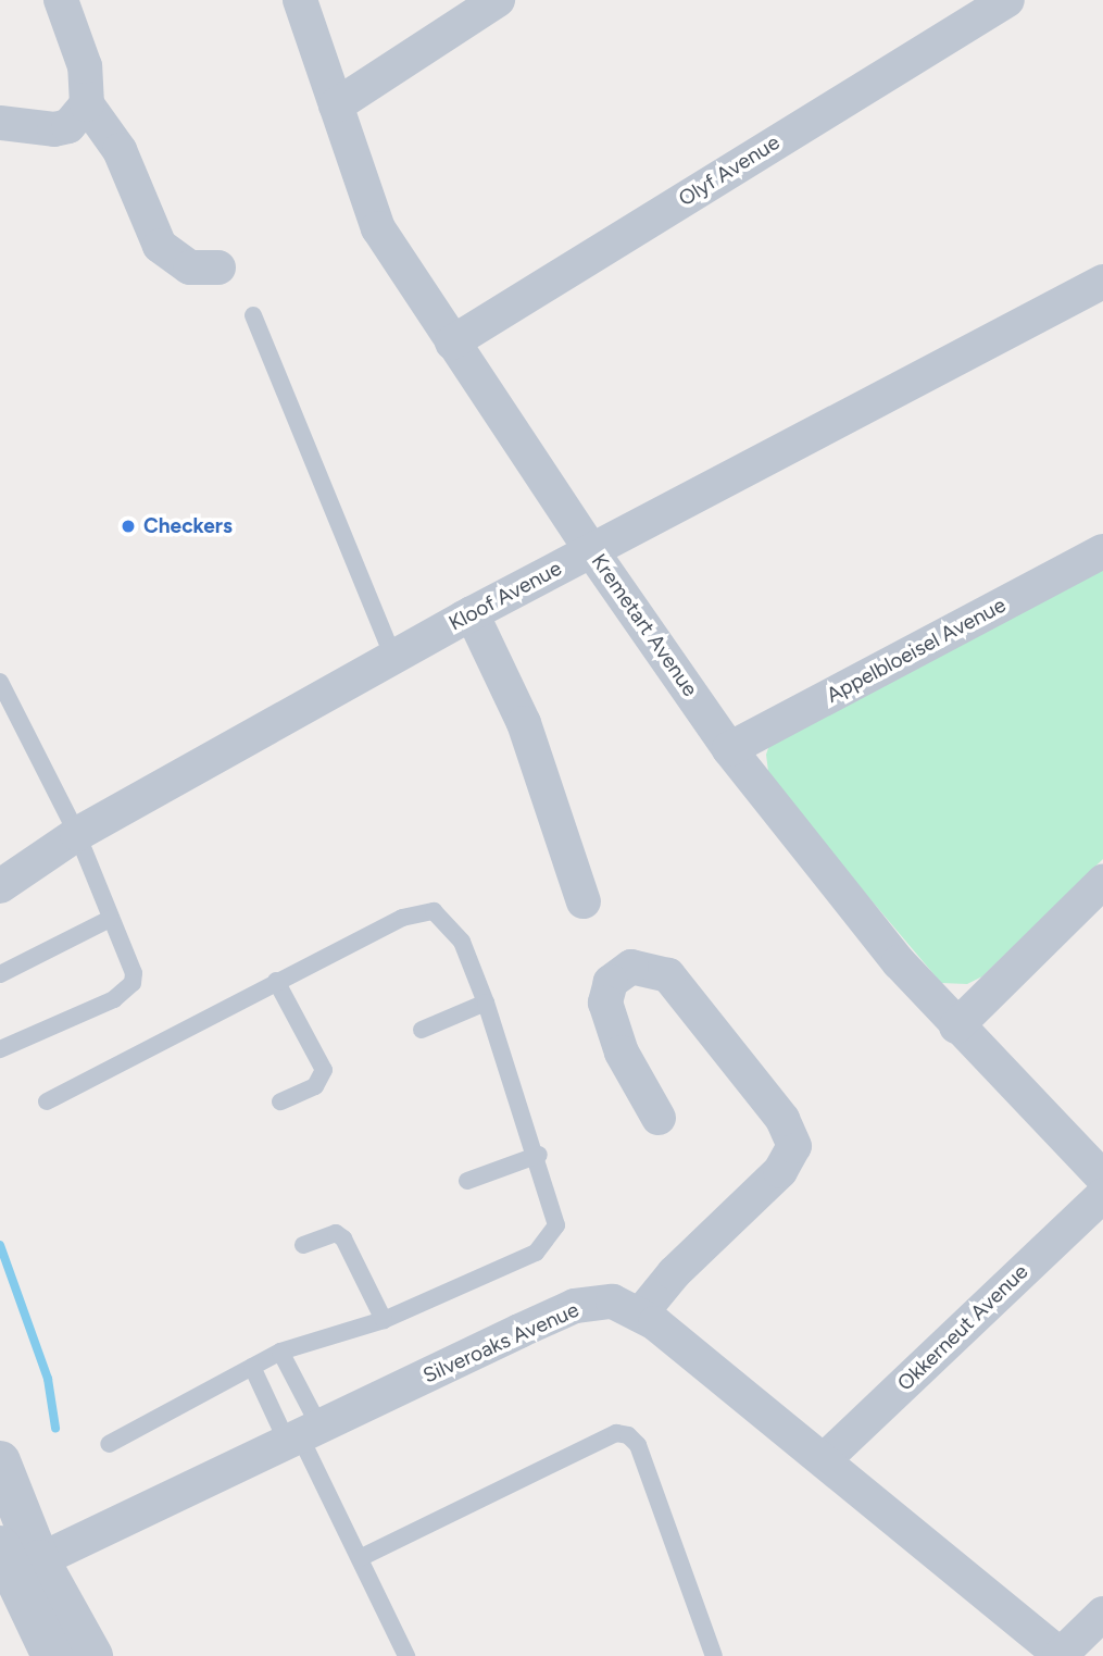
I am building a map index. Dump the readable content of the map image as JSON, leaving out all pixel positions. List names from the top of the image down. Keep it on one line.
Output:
{"streets":{"street":["Olyf Avenue","Kloof Avenue","Kremetart Avenue","Appelbloeisel Avenue","Okkerneut Avenue","Silveroaks Avenue"]},"crossings":[["Olyf Avenue","Kremetart Avenue"],["Kloof Avenue","Kremetart Avenue"],["Kremetart Avenue","Appelbloeisel Avenue"],["Okkerneut Avenue","Silveroaks Avenue"]],"places":["Checkers"]}
